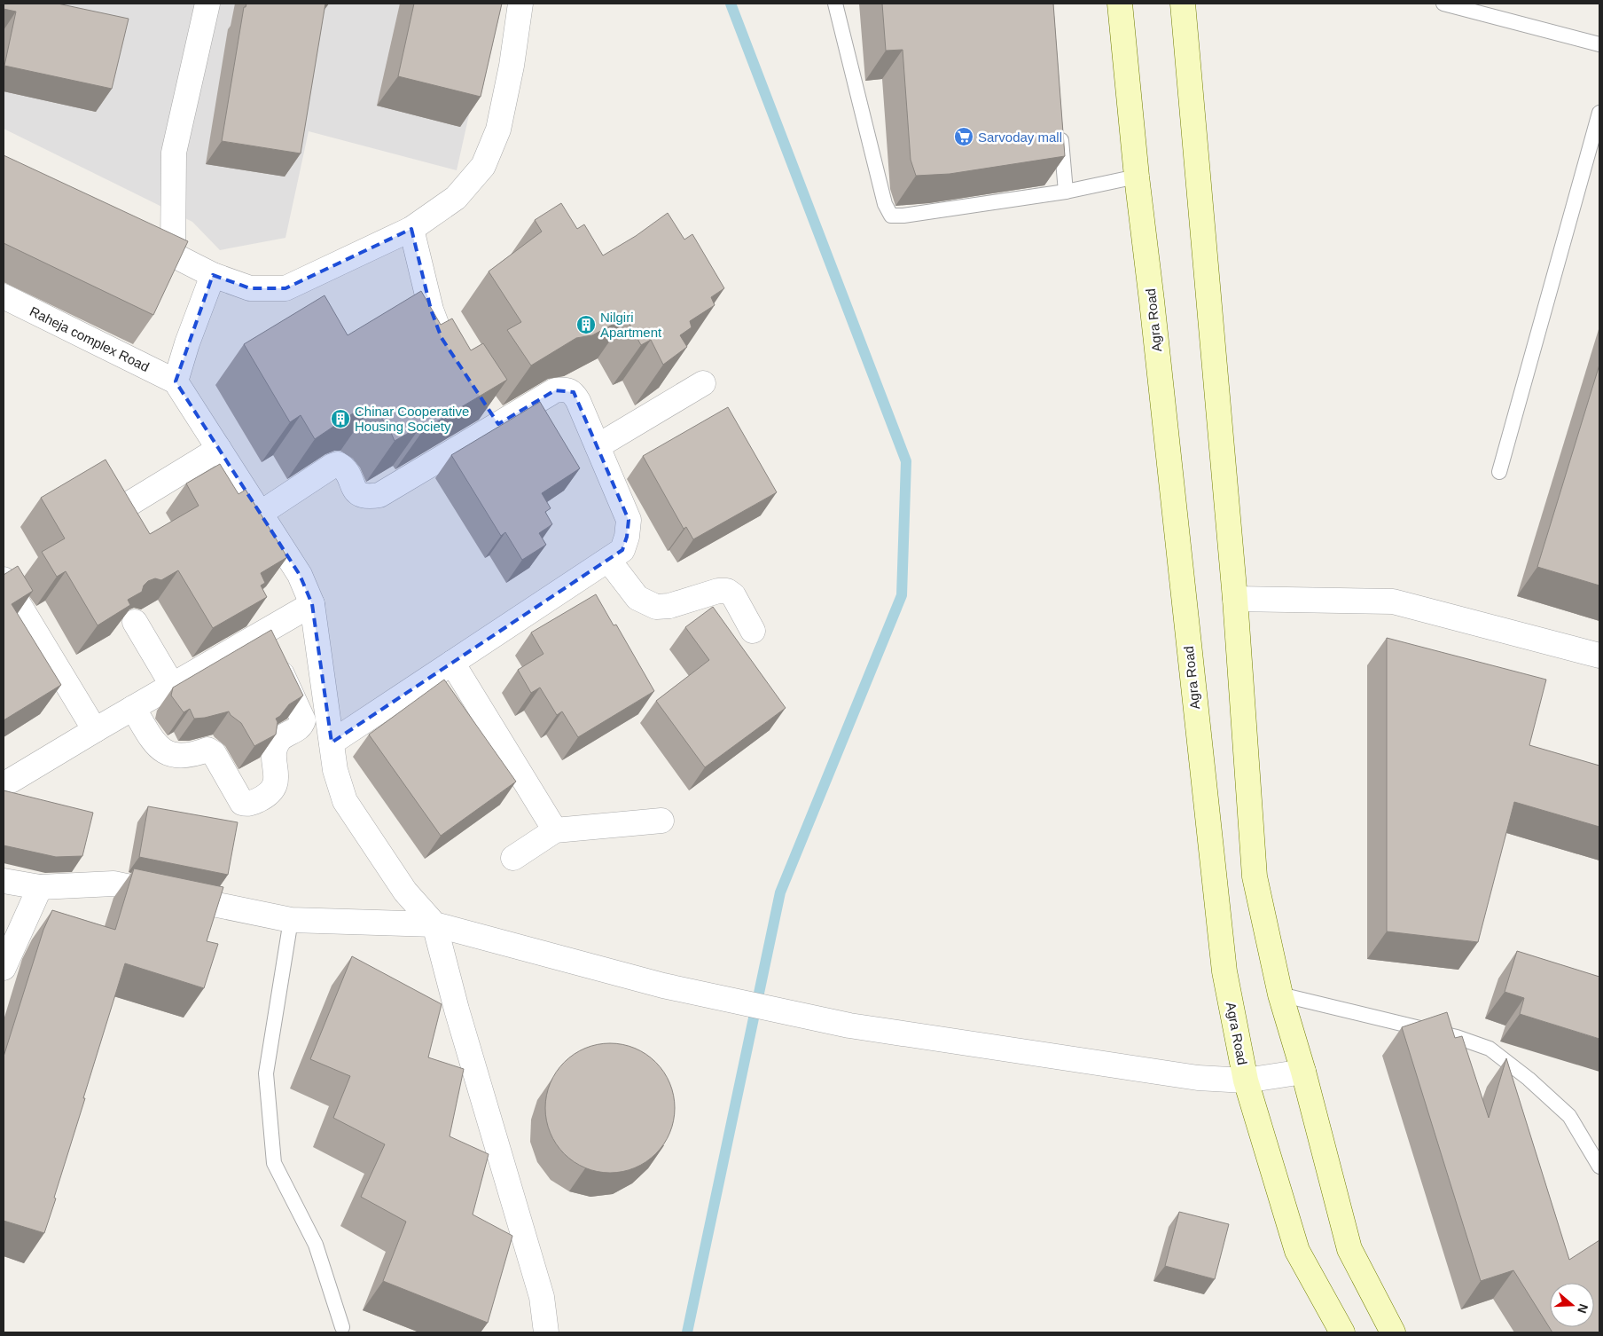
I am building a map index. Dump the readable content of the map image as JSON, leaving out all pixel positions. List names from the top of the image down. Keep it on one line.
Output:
{"streets":{"main road":["Agra Road"],"street":["Raheja complex Road"]},"places":{"supermarket":["Sarvoday mall"],"building":["Nilgiri Apartment","Chinar Cooperative Housing Society"]},"north":"right"}
